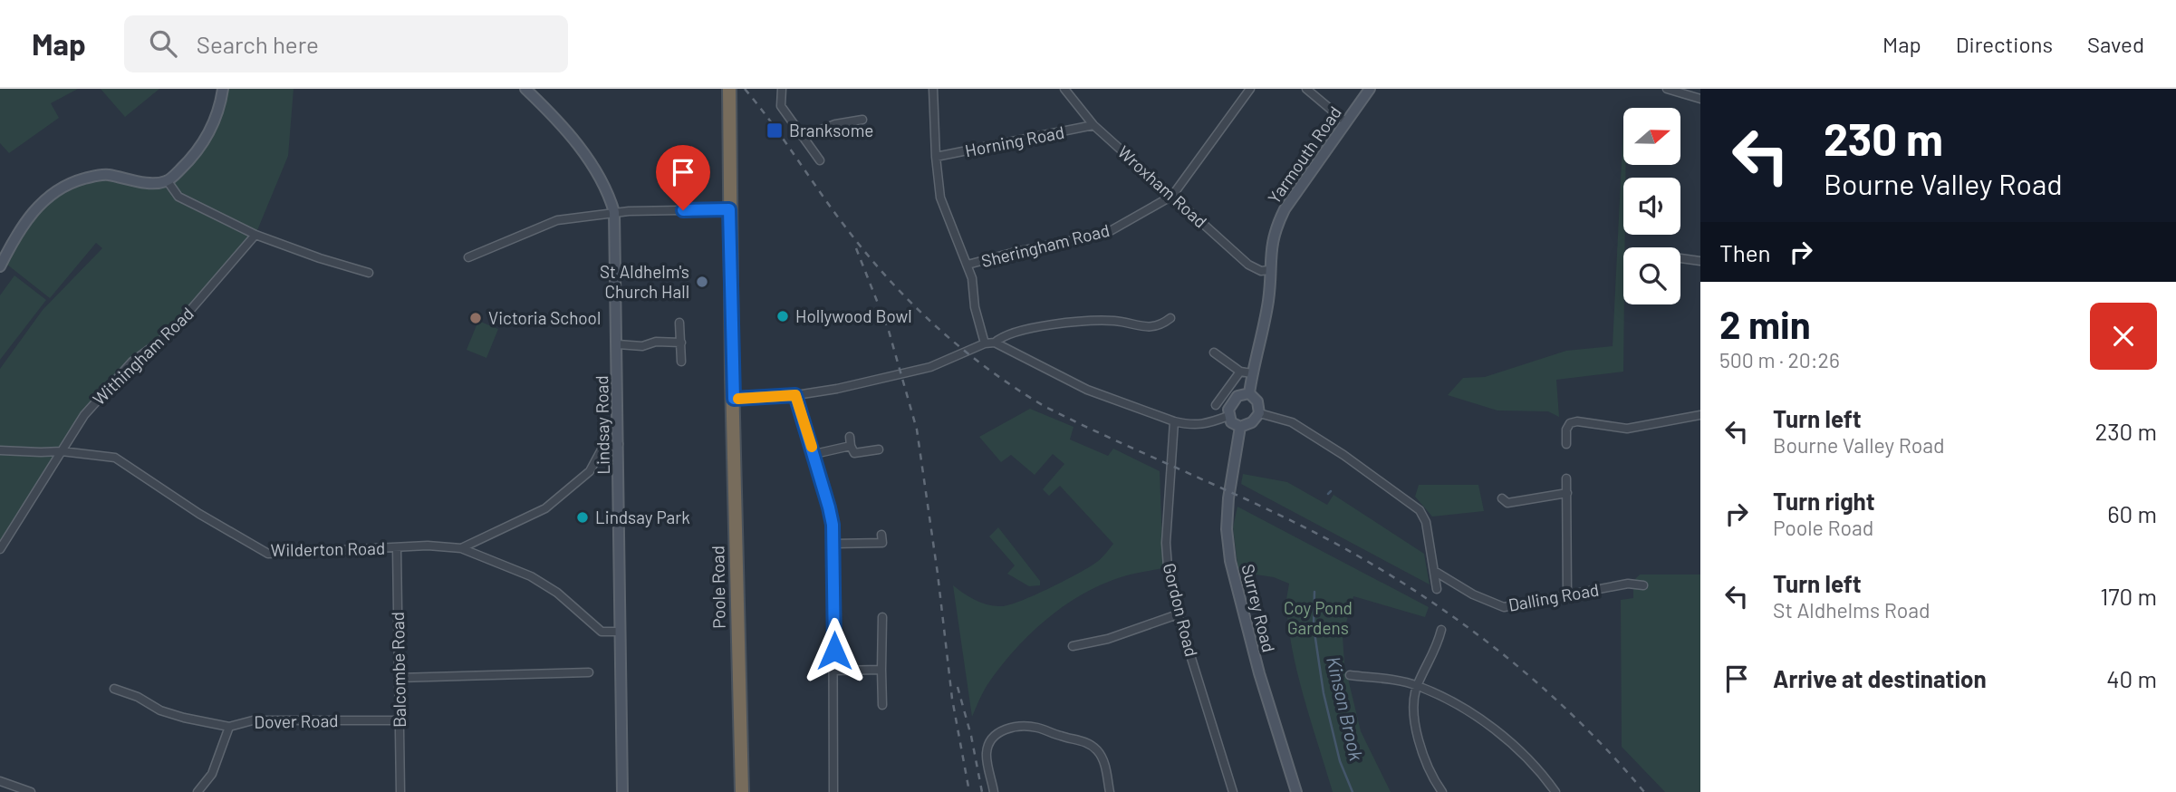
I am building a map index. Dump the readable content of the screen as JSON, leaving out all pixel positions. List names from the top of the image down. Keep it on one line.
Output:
{"streets":{"highway":["Poole Road"],"street":["Horning Road","Yarmouth Road","Wroxham Road","Sheringham Road","Withingham Road","Lindsay Road","Wilderton Road","Dalling Road","Surrey Road","Gordon Road","Balcombe Road","Dover Road"]},"crossings":[["Horning Road","Wroxham Road"],["Yarmouth Road","Wroxham Road"],["Yarmouth Road","Surrey Road"],["Wroxham Road","Sheringham Road"],["Withingham Road","Wilderton Road"],["Lindsay Road","Wilderton Road"],["Wilderton Road","Balcombe Road"],["Balcombe Road","Dover Road"]],"water":["Kinson Brook"],"parks":["Coy Pond Gardens"],"places":{"transit":["Branksome"],"other":["St Aldhelm's Church Hall","Hollywood Bowl","Victoria School","Lindsay Park"]},"north":"right","page":{"header":"Map","search":"Search here","nav":["Map","Directions","Saved"],"turn":["230 m","Bourne Valley Road"],"then":"Then","heading":["2 min","500 m · 20:26"],"list":[{"name":"Turn left","note":"Bourne Valley Road","value":"230 m"},{"name":"Turn right","note":"Poole Road","value":"60 m"},{"name":"Turn left","note":"St Aldhelms Road","value":"170 m"},{"name":"Arrive at destination","value":"40 m"}]}}
